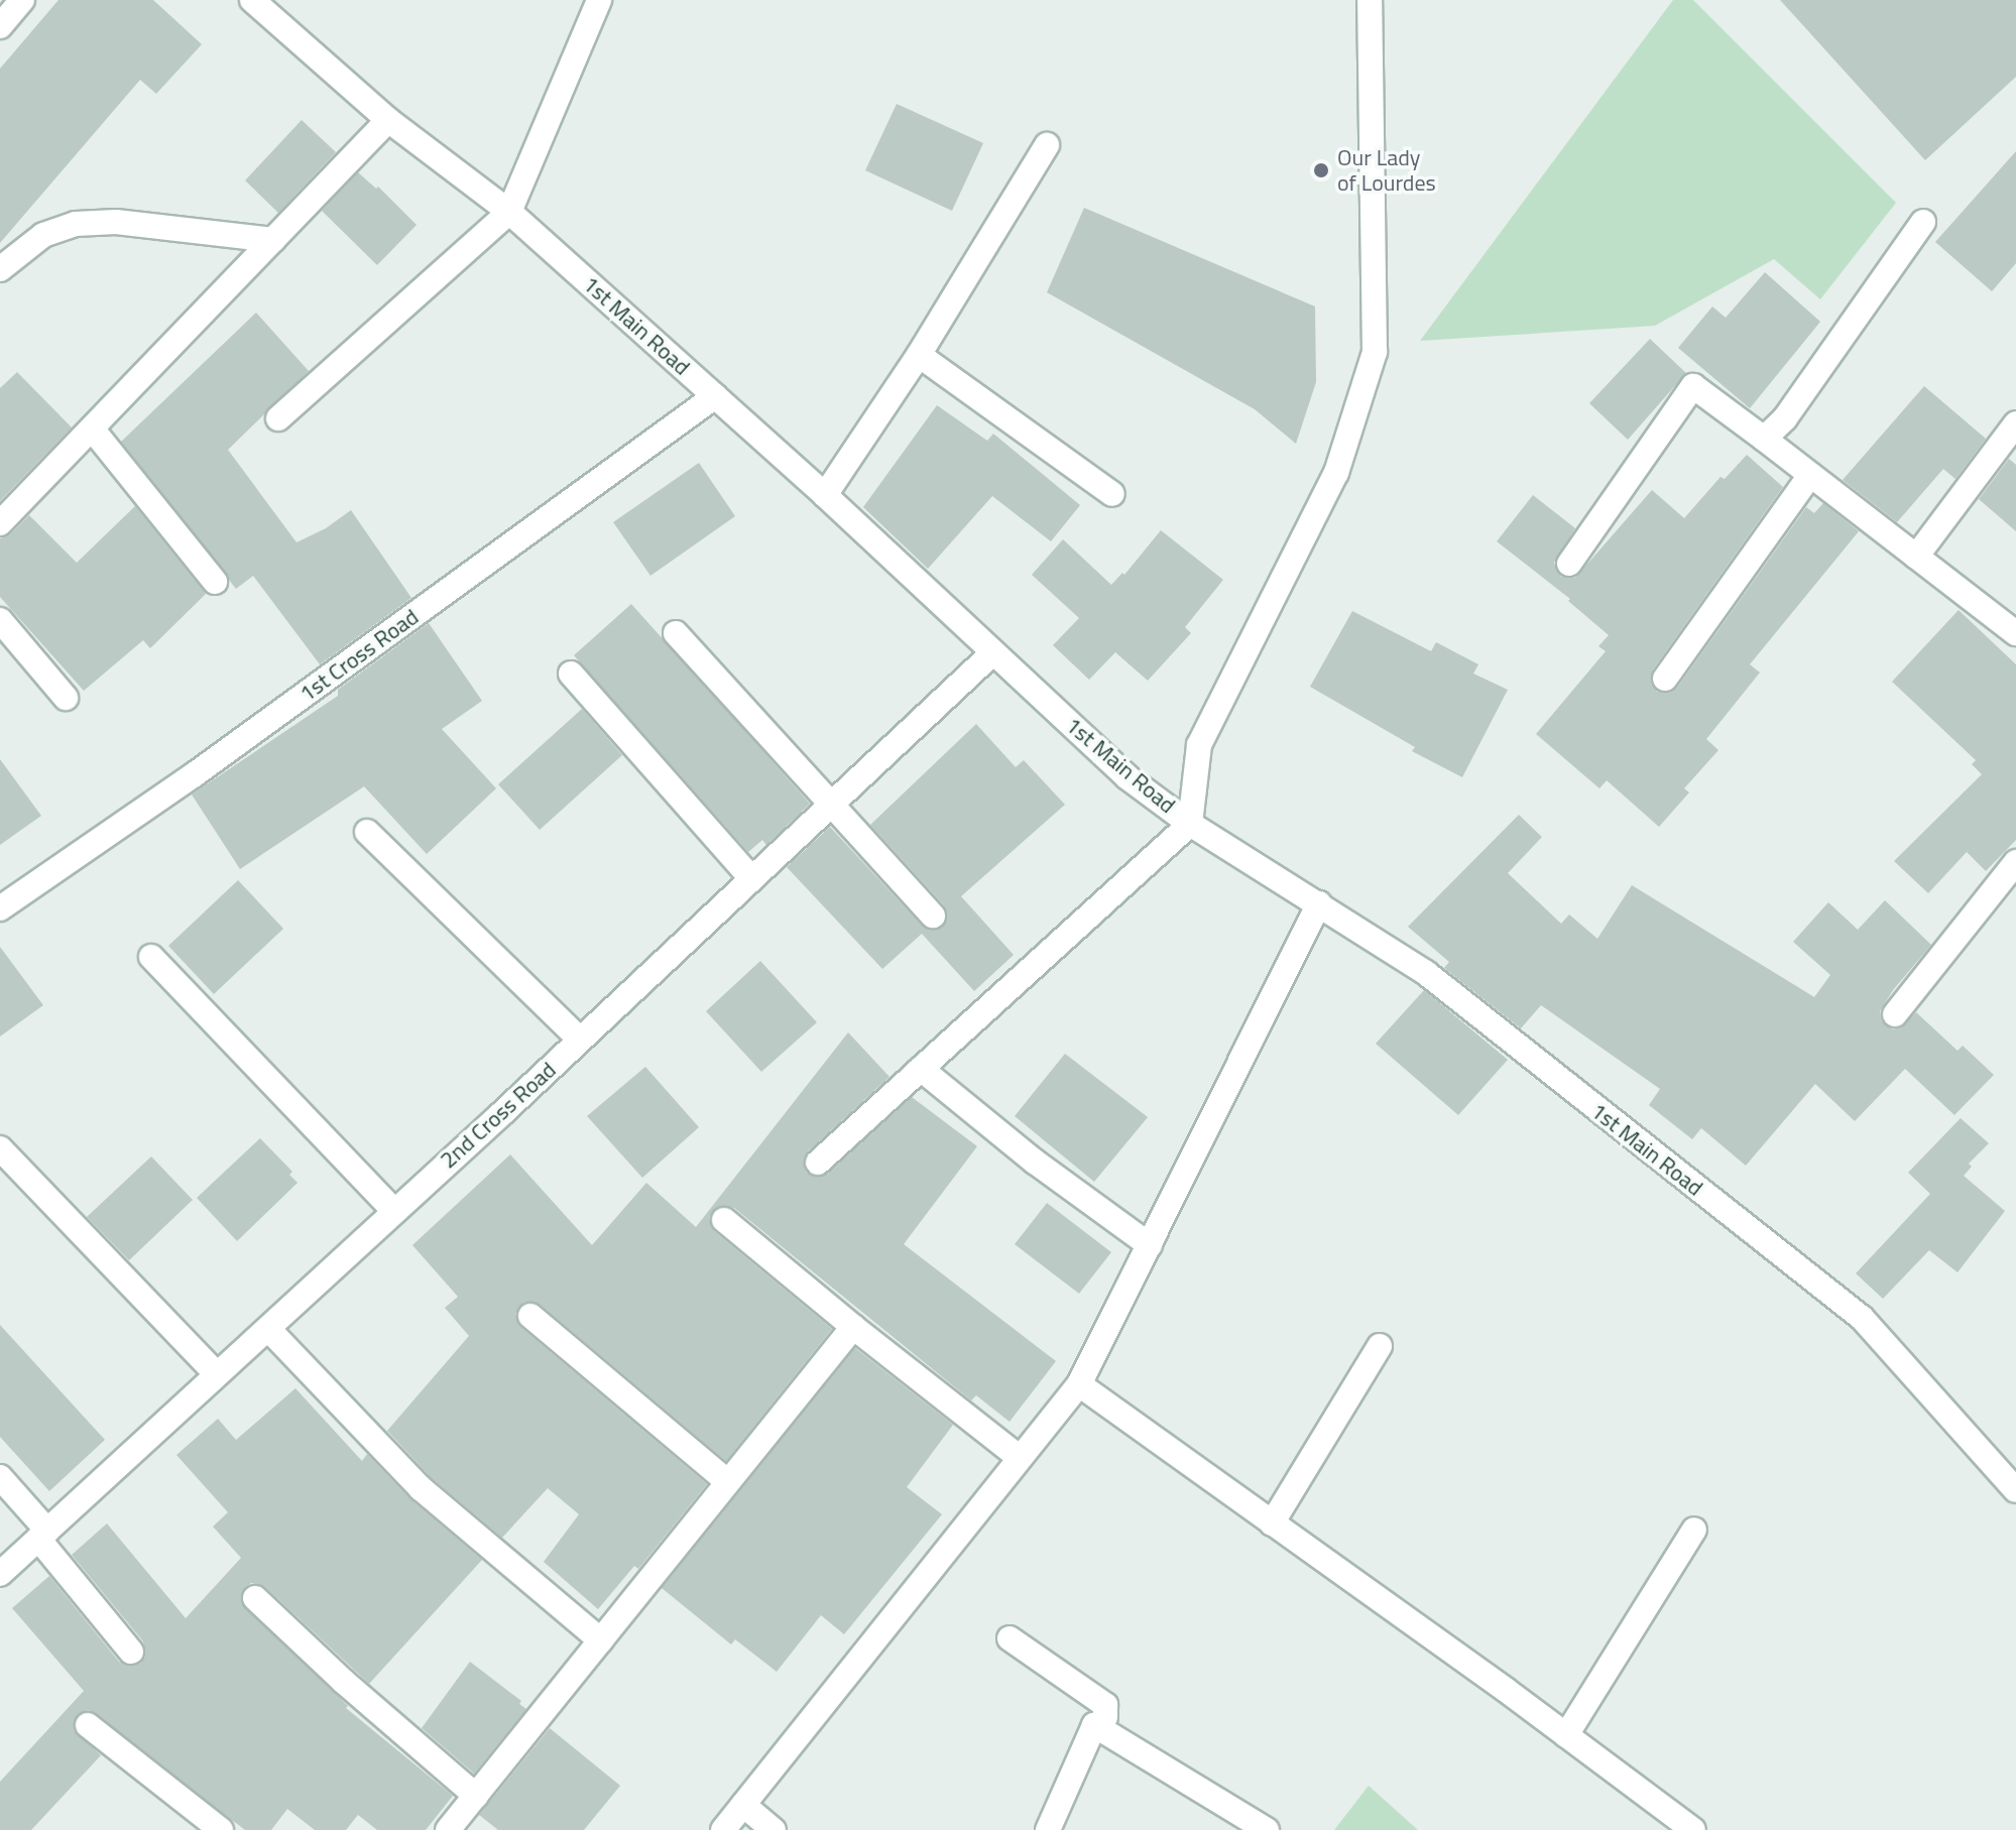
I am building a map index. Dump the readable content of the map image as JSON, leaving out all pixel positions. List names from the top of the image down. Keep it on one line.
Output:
{"streets":{"street":["1st Main Road","1st Cross Road","2nd Cross Road"]},"crossings":[["1st Main Road","1st Cross Road"],["1st Main Road","2nd Cross Road"]],"places":["Our Lady of Lourdes"]}
